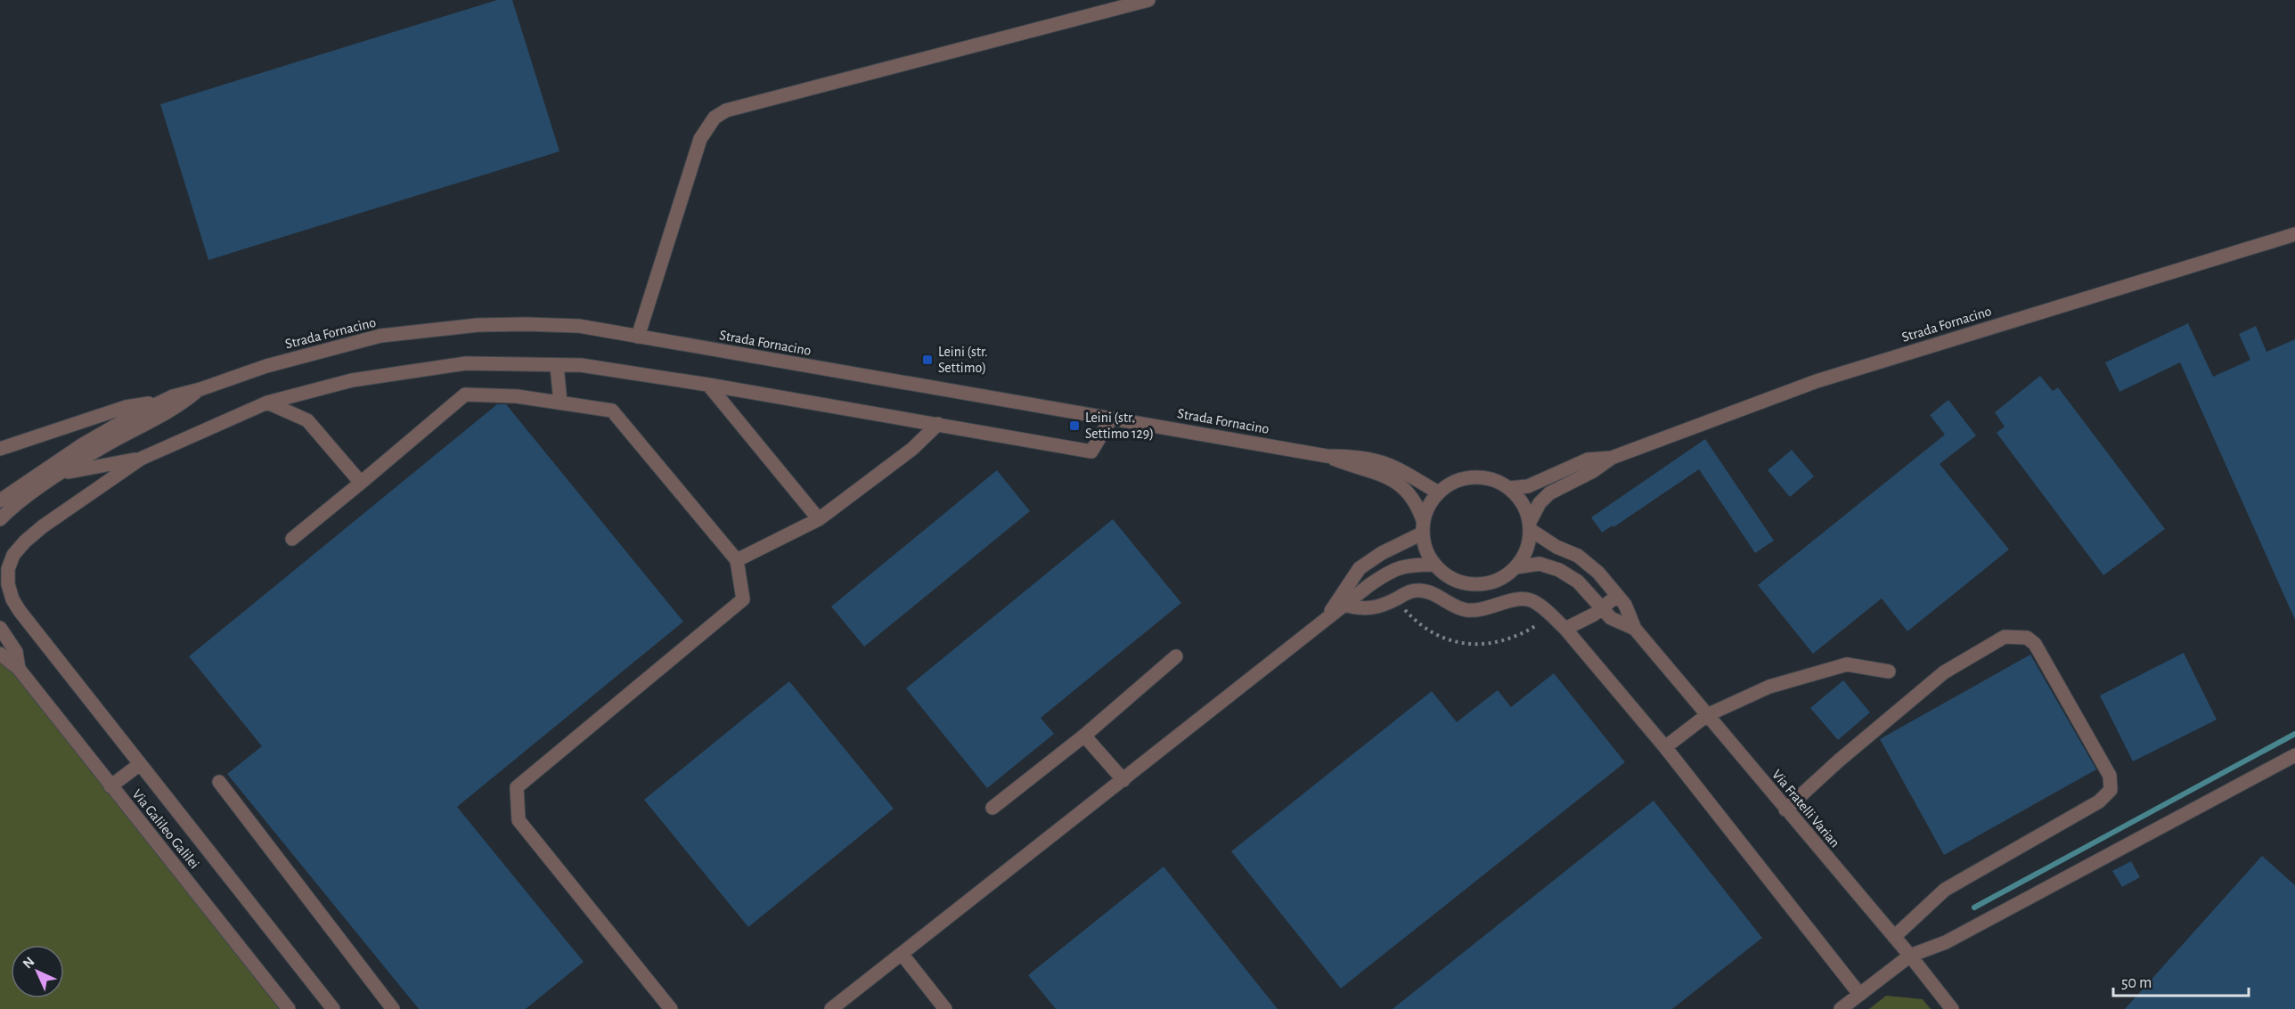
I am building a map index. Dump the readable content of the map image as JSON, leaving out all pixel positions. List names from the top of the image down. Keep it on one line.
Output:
{"streets":{"street":["Strada Fornacino","Via Fratelli Varian","Via Galileo Galilei"]},"crossings":[["Strada Fornacino","Via Fratelli Varian"]],"places":{"transit":["Leini (str. Settimo)","Leini (str. Settimo 129)"]},"scale_bar":"50 m","north":"top left"}
